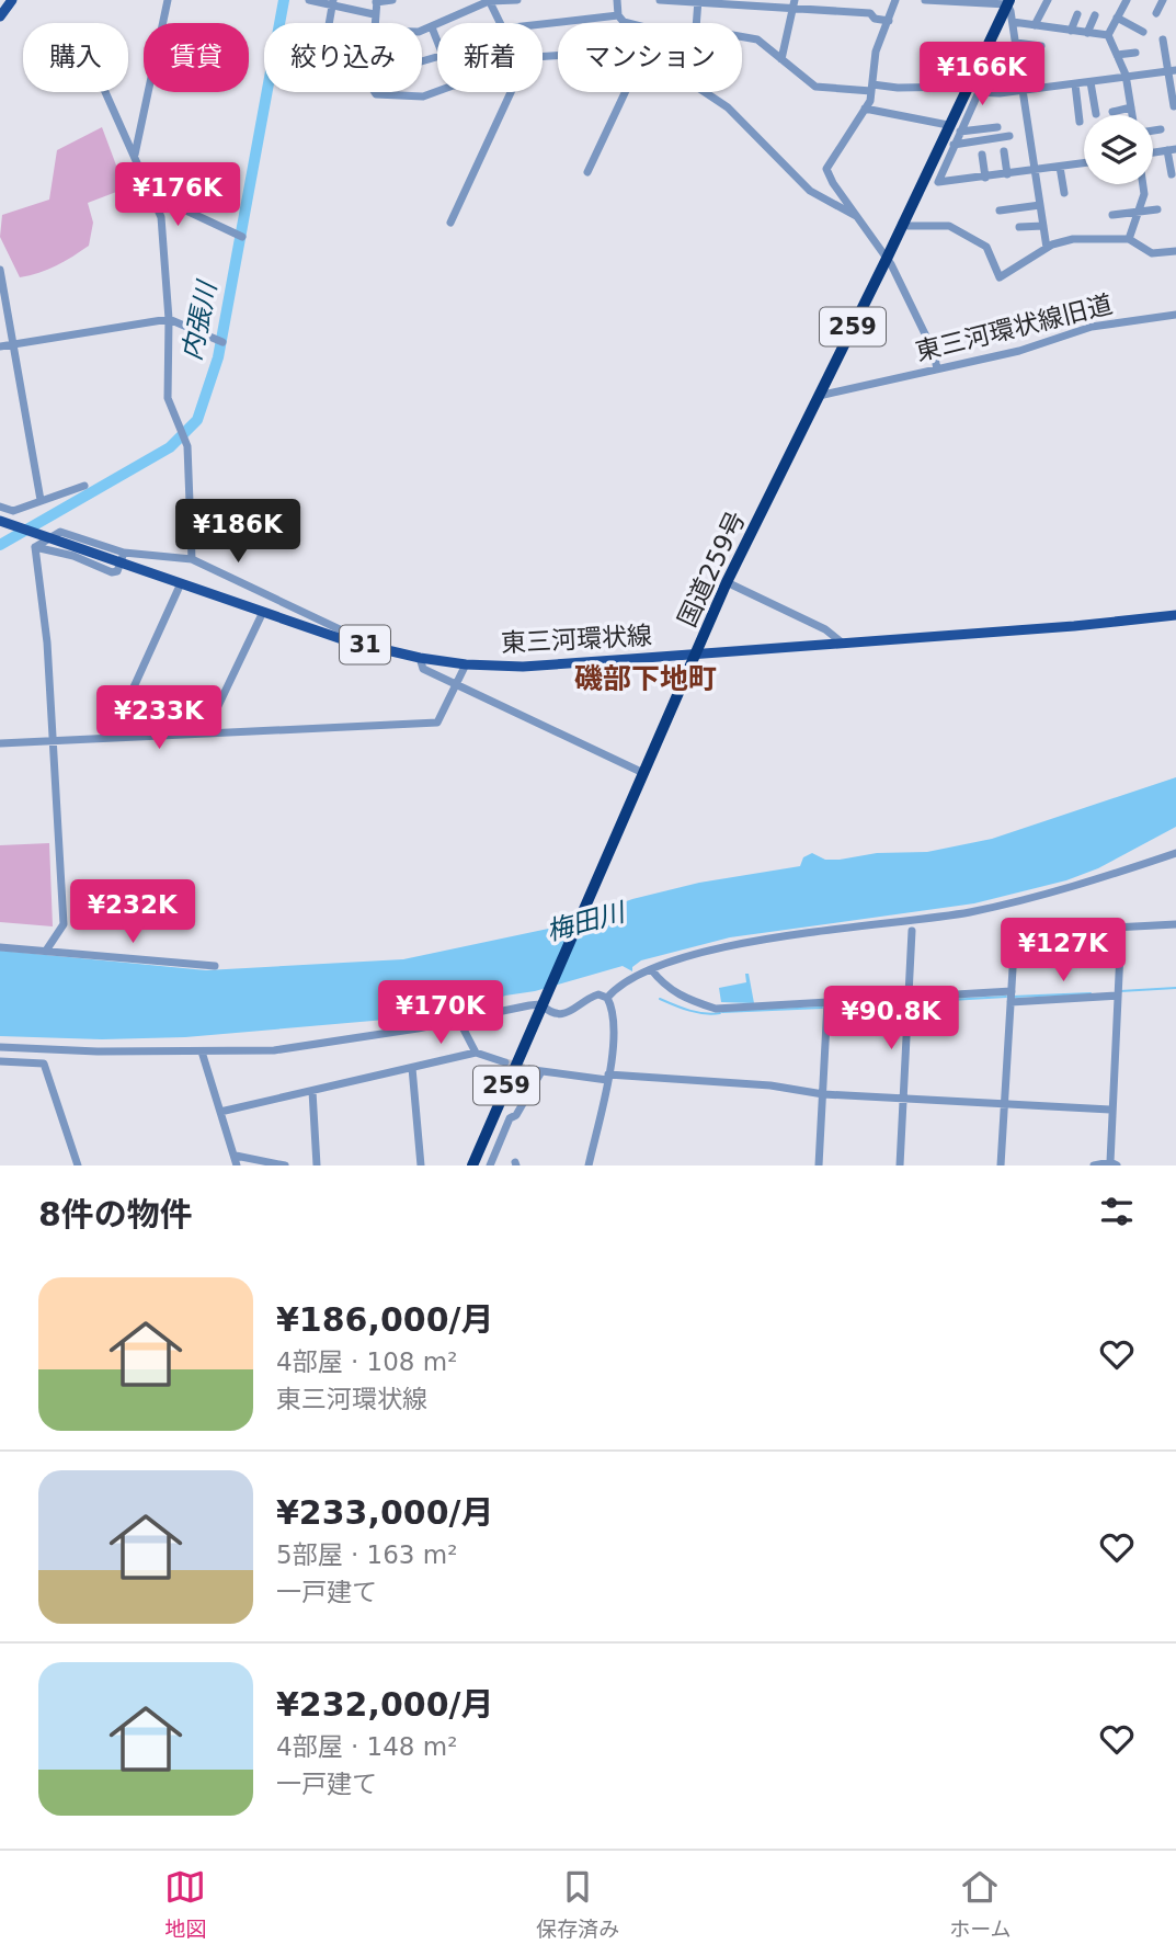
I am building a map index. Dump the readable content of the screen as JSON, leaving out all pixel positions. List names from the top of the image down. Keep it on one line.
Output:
{"streets":{"highway":["259","国道259号"],"main road":["東三河環状線","31"],"street":["東三河環状線旧道"]},"crossings":[["東三河環状線旧道","国道259号"],["国道259号","東三河環状線"]],"districts":["磯部下地町"],"water":["内張川","梅田川"],"page":{"chip":["購入","賃貸","絞り込み","新着","マンション"],"price":["¥166K","¥176K","¥186K","¥233K","¥232K","¥127K","¥170K","¥90.8K"],"heading":"8件の物件","list":[{"name":"¥186,000/月","note":"4部屋 · 108 m² · 東三河環状線"},{"name":"¥233,000/月","note":"5部屋 · 163 m² · 一戸建て"},{"name":"¥232,000/月","note":"4部屋 · 148 m² · 一戸建て"}],"tabs":["地図","保存済み","ホーム"]}}
